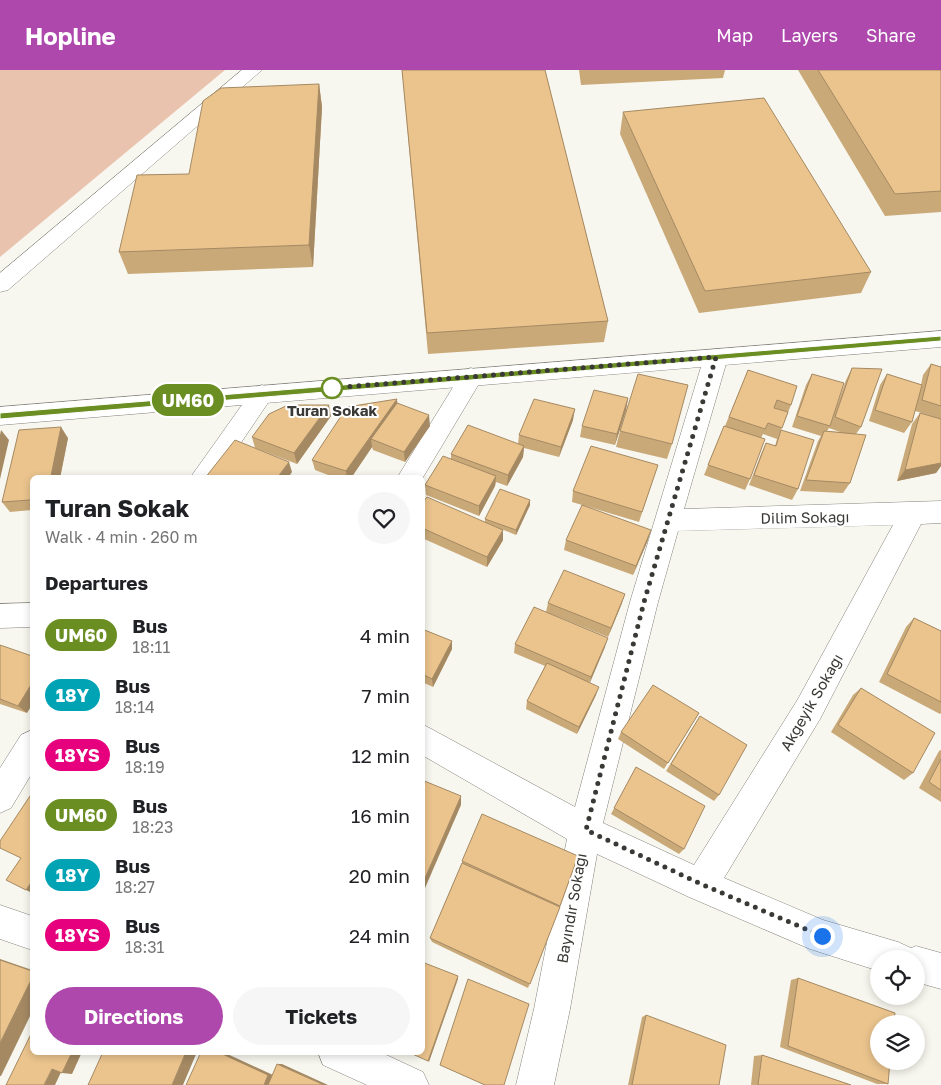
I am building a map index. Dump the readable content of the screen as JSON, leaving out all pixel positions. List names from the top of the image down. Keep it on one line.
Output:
{"streets":{"street":["Dilim Sokağı","Akgeyik Sokağı","Bayındır Sokağı"]},"crossings":[["Dilim Sokağı","Akgeyik Sokağı"],["Dilim Sokağı","Bayındır Sokağı"]],"places":["Turan Sokak"],"lines":["bus line UM60"],"page":{"header":"Hopline","nav":["Map","Layers","Share"],"on_map":"UM60","heading":[["Turan Sokak","Walk · 4 min · 260 m"],"Departures"],"list":[{"mark":"UM60","name":"Bus","note":"18:11","value":"4 min"},{"mark":"18Y","name":"Bus","note":"18:14","value":"7 min"},{"mark":"18YS","name":"Bus","note":"18:19","value":"12 min"},{"mark":"UM60","name":"Bus","note":"18:23","value":"16 min"},{"mark":"18Y","name":"Bus","note":"18:27","value":"20 min"},{"mark":"18YS","name":"Bus","note":"18:31","value":"24 min"}],"buttons":["Directions","Tickets"]}}
